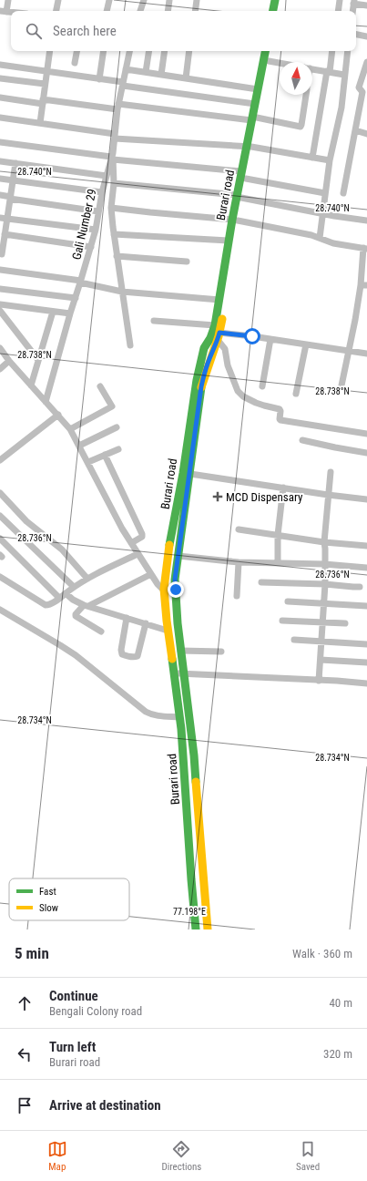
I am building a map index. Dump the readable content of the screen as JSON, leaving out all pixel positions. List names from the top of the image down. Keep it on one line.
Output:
{"streets":{"main road":["Burari road"],"street":["Gali Number 29"]},"places":{"health":["MCD Dispensary"]},"legend":["Fast","Slow"],"north":"top","page":{"search":"Search here","heading":["5 min","Walk · 360 m"],"list":[["Continue","Bengali Colony road","40 m"],["Turn left","Burari road","320 m"],"Arrive at destination"],"nav":["Map","Directions","Saved"]},"coordinates":["28.740°N","28.738°N","28.736°N","28.734°N","77.198°E"]}
